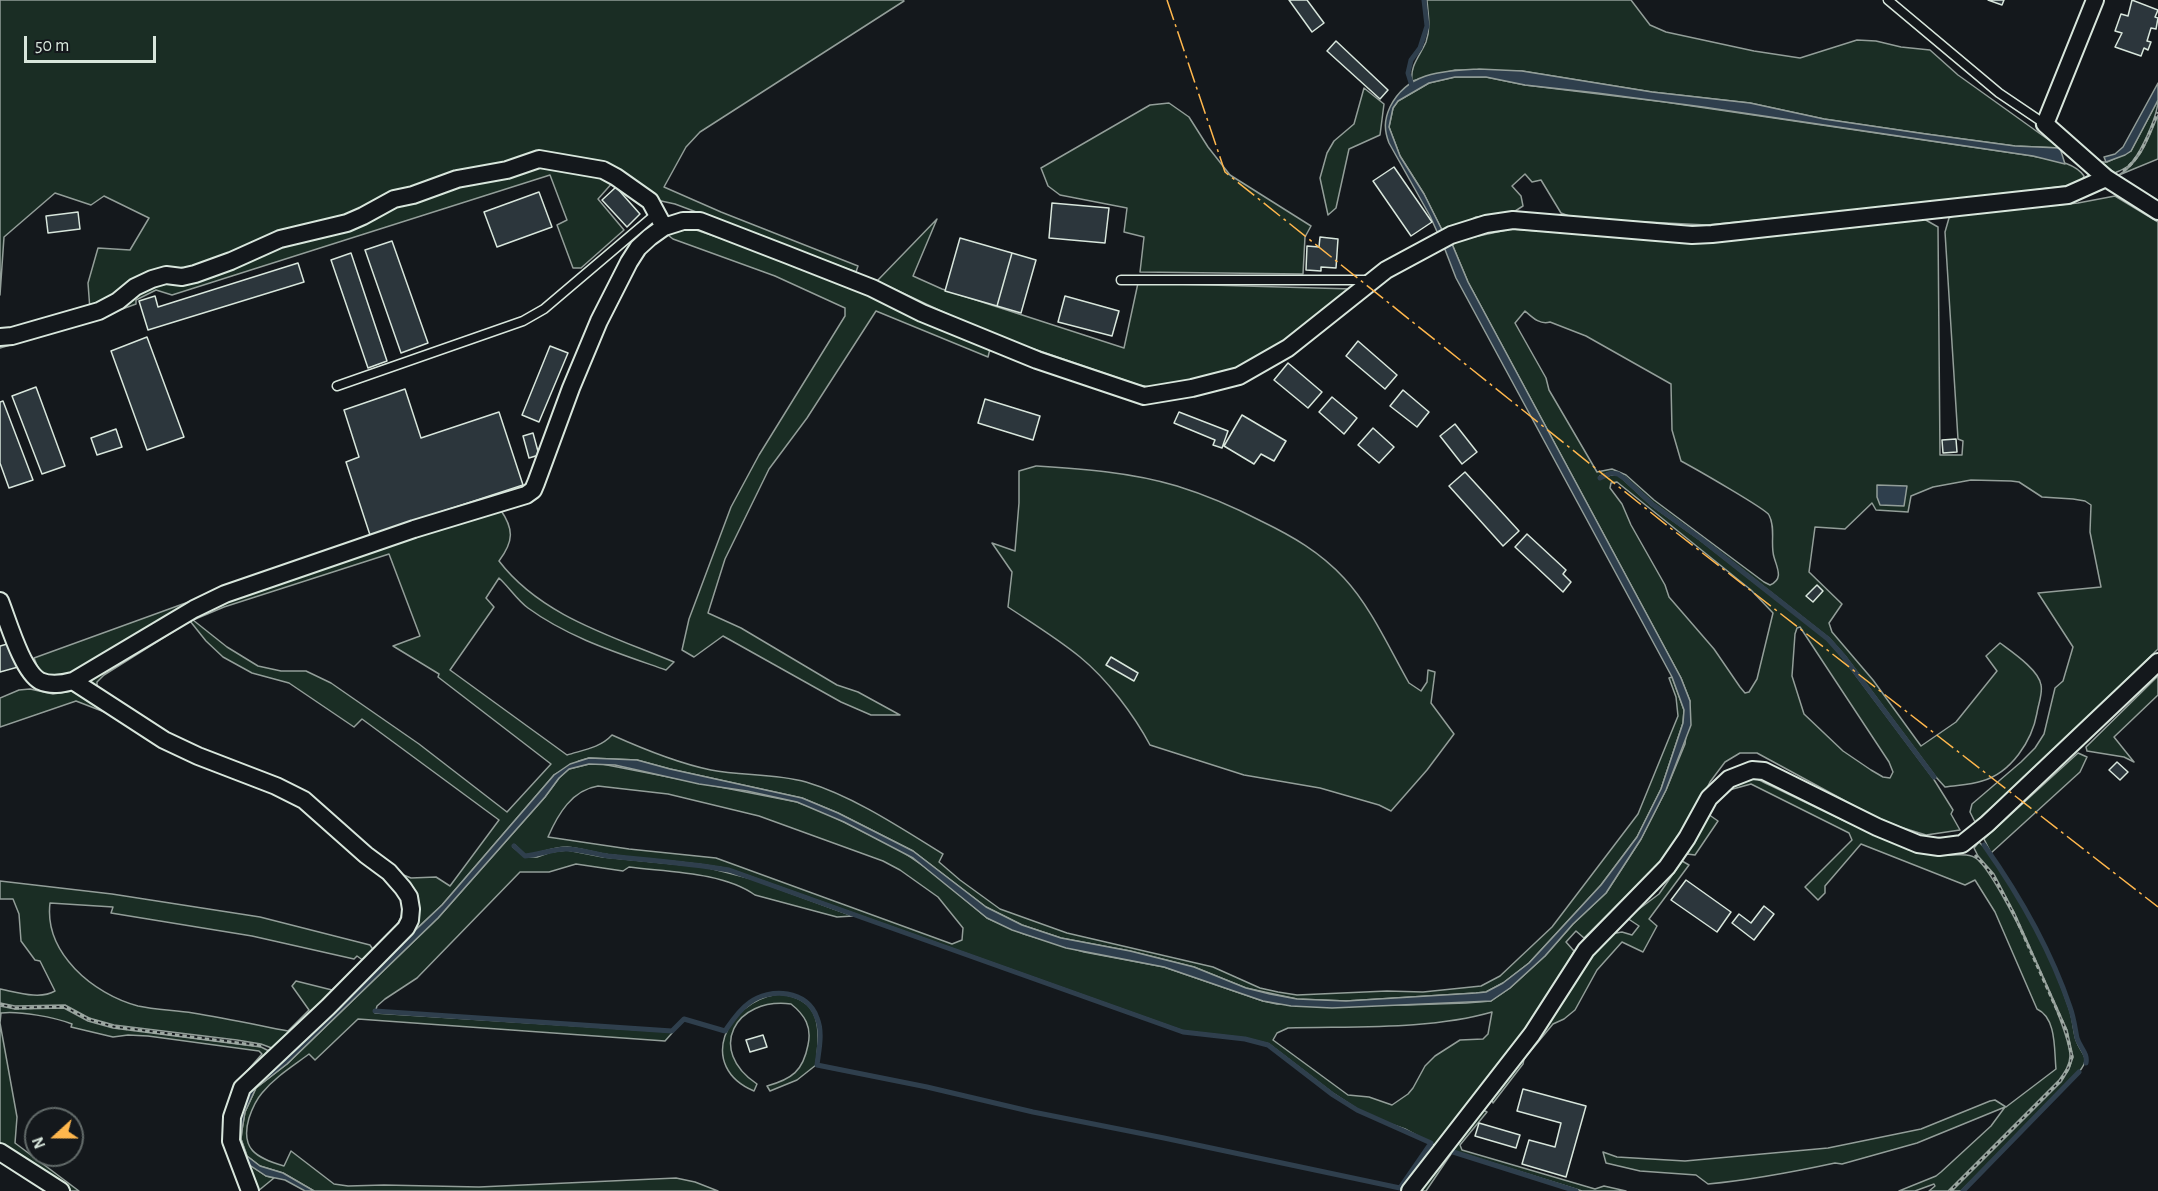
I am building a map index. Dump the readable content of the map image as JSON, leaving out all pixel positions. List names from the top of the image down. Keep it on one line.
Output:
{"scale_bar":"50 m","north":"left"}
